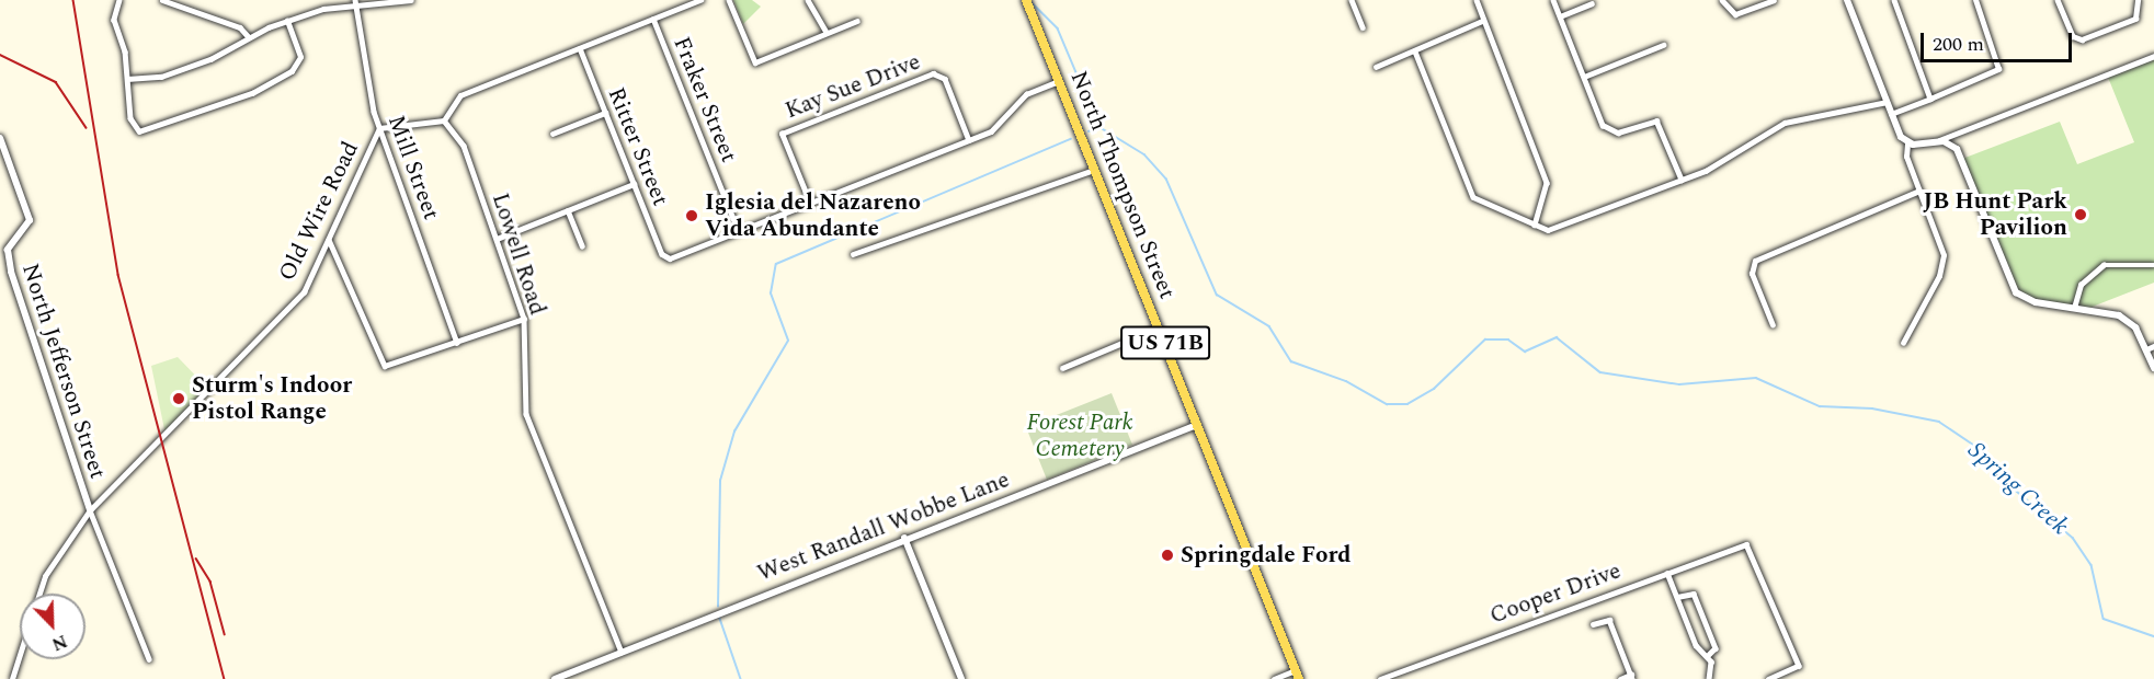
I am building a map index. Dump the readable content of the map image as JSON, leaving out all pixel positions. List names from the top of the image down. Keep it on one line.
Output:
{"streets":{"main road":["North Thompson Street","US 71B"],"street":["Kay Sue Drive","Fraker Street","Ritter Street","Mill Street","Old Wire Road","Lowell Road","North Jefferson Street","West Randall Wobbe Lane","Cooper Drive"]},"crossings":[["Fraker Street","Ritter Street"],["Mill Street","Old Wire Road"],["North Thompson Street","West Randall Wobbe Lane"],["Old Wire Road","North Jefferson Street"],["Lowell Road","West Randall Wobbe Lane"]],"water":["Spring Creek"],"parks":["Forest Park Cemetery"],"places":["JB Hunt Park Pavilion","Iglesia del Nazareno Vida Abundante","Sturm's Indoor Pistol Range","Springdale Ford"],"scale_bar":"200 m","north":"bottom right"}
